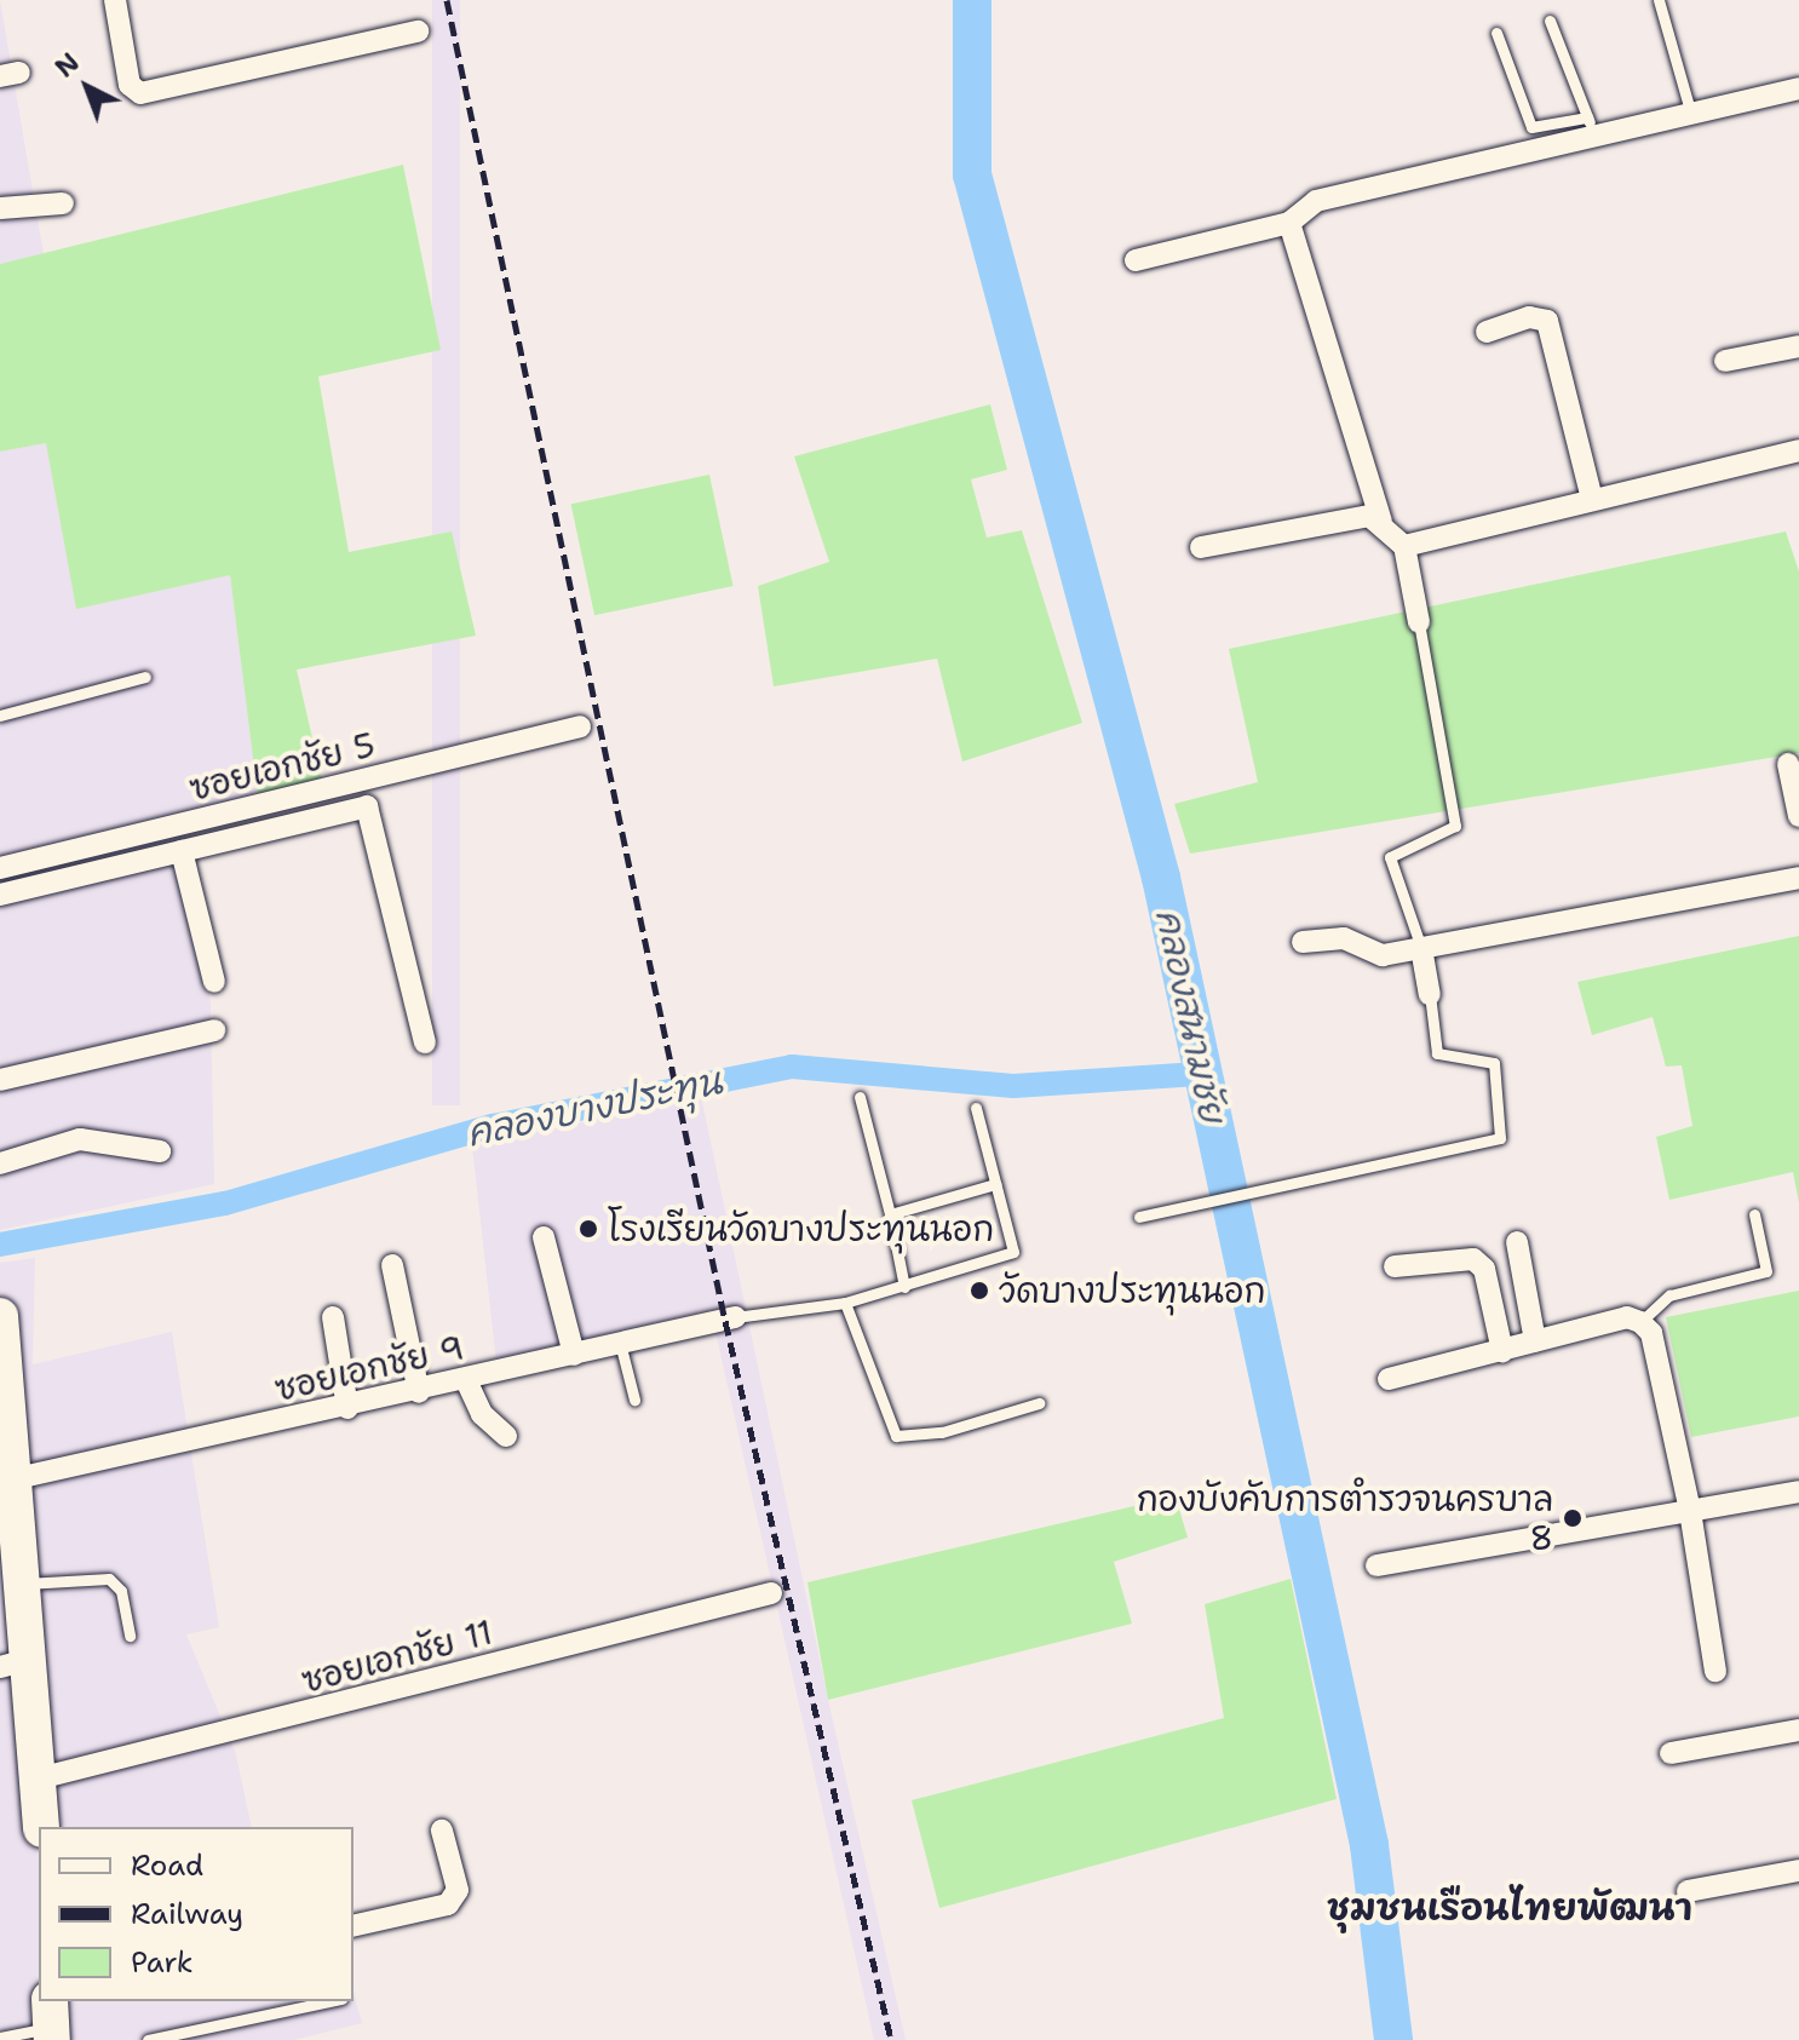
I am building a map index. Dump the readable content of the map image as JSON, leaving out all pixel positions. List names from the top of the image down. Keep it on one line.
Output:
{"streets":{"street":["ซอยเอกชัย 5","ซอยเอกชัย 9","ซอยเอกชัย 11"]},"districts":["ชุมชนเรือนไทยพัฒนา"],"water":["คลองสนามชัย","คลองบางประทุน"],"places":["โรงเรียนวัดบางประทุนนอก","วัดบางประทุนนอก","กองบังคับการตำรวจนครบาล 8"],"legend":["Road","Railway","Park"],"north":"top left"}
